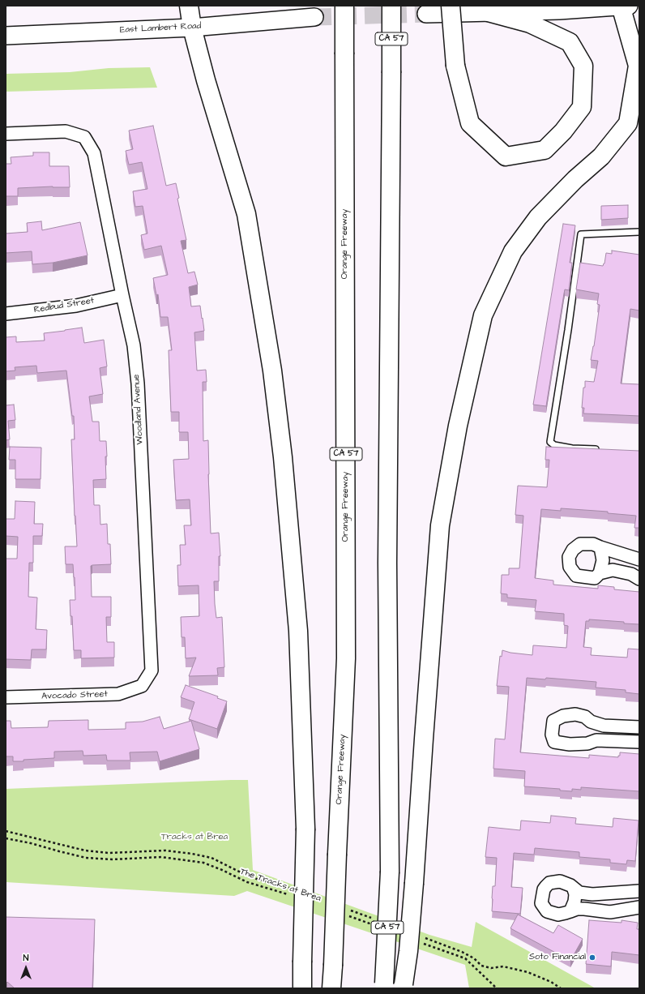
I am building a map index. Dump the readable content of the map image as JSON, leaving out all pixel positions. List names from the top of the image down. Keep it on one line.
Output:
{"streets":{"highway":["CA 57","Orange Freeway"],"main road":["East Lambert Road"],"street":["Redbud Street","Woodland Avenue","Avocado Street"],"path":["The Tracks at Brea"]},"crossings":[["Redbud Street","Woodland Avenue"],["Woodland Avenue","Avocado Street"]],"parks":["Tracks at Brea"],"places":["Soto Financial"],"north":"top"}
